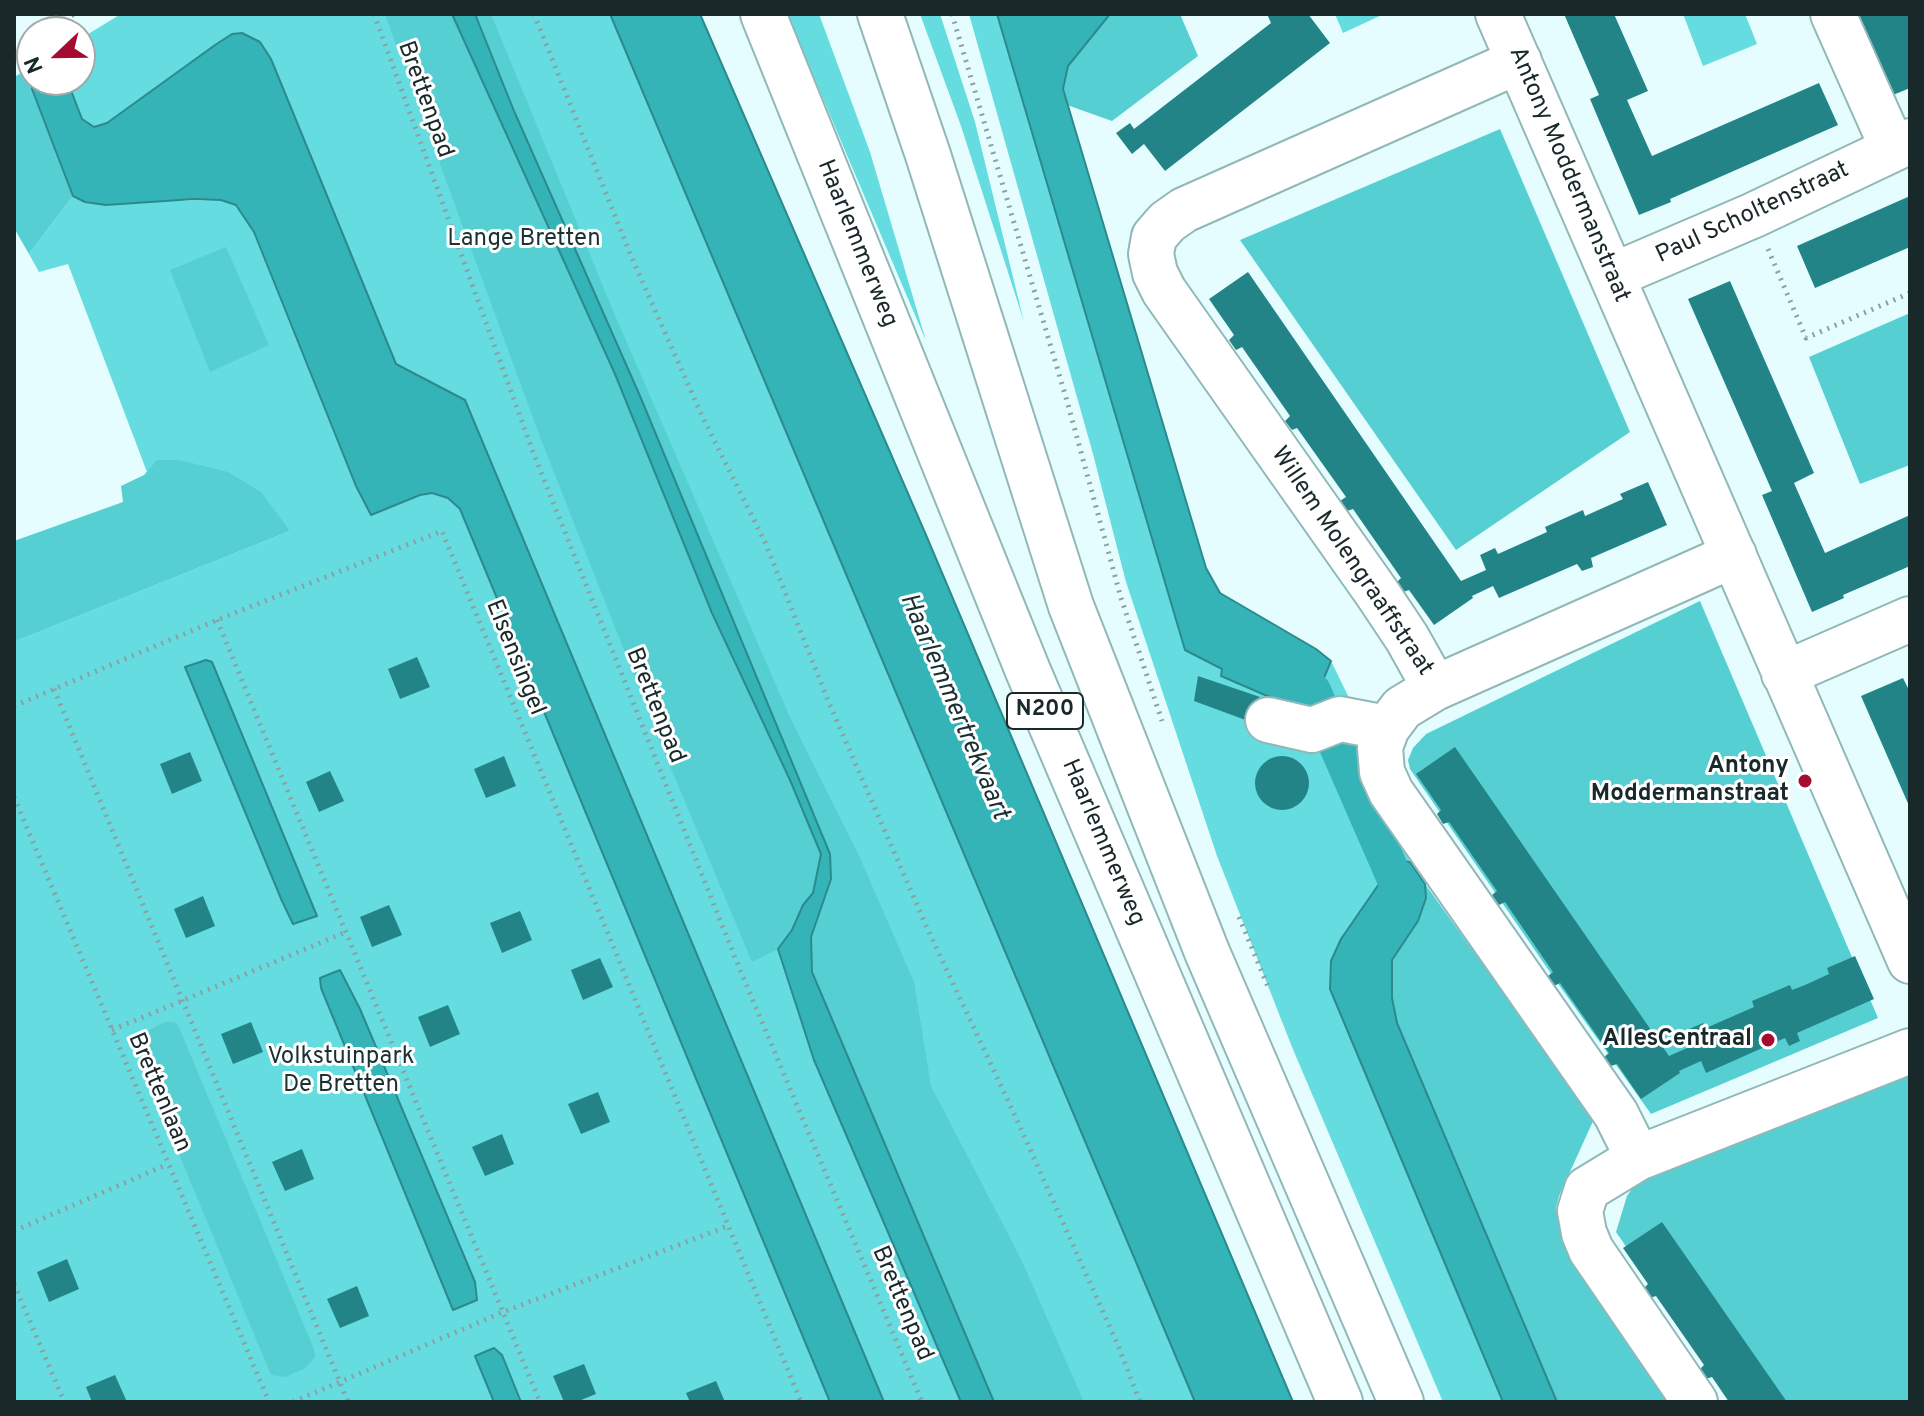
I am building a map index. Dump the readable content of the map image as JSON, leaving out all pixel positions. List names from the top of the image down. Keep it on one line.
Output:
{"streets":{"street":["Antony Moddermanstraat","Paul Scholtenstraat","Haarlemmerweg","Willem Molengraaffstraat","N200"],"path":["Brettenpad","Elsensingel","Brettenlaan"]},"crossings":[["Antony Moddermanstraat","Paul Scholtenstraat"],["Antony Moddermanstraat","Willem Molengraaffstraat"]],"water":["Haarlemmertrekvaart"],"parks":["Lange Bretten","Volkstuinpark De Bretten"],"places":["Antony Moddermanstraat","AllesCentraal"],"north":"left"}
